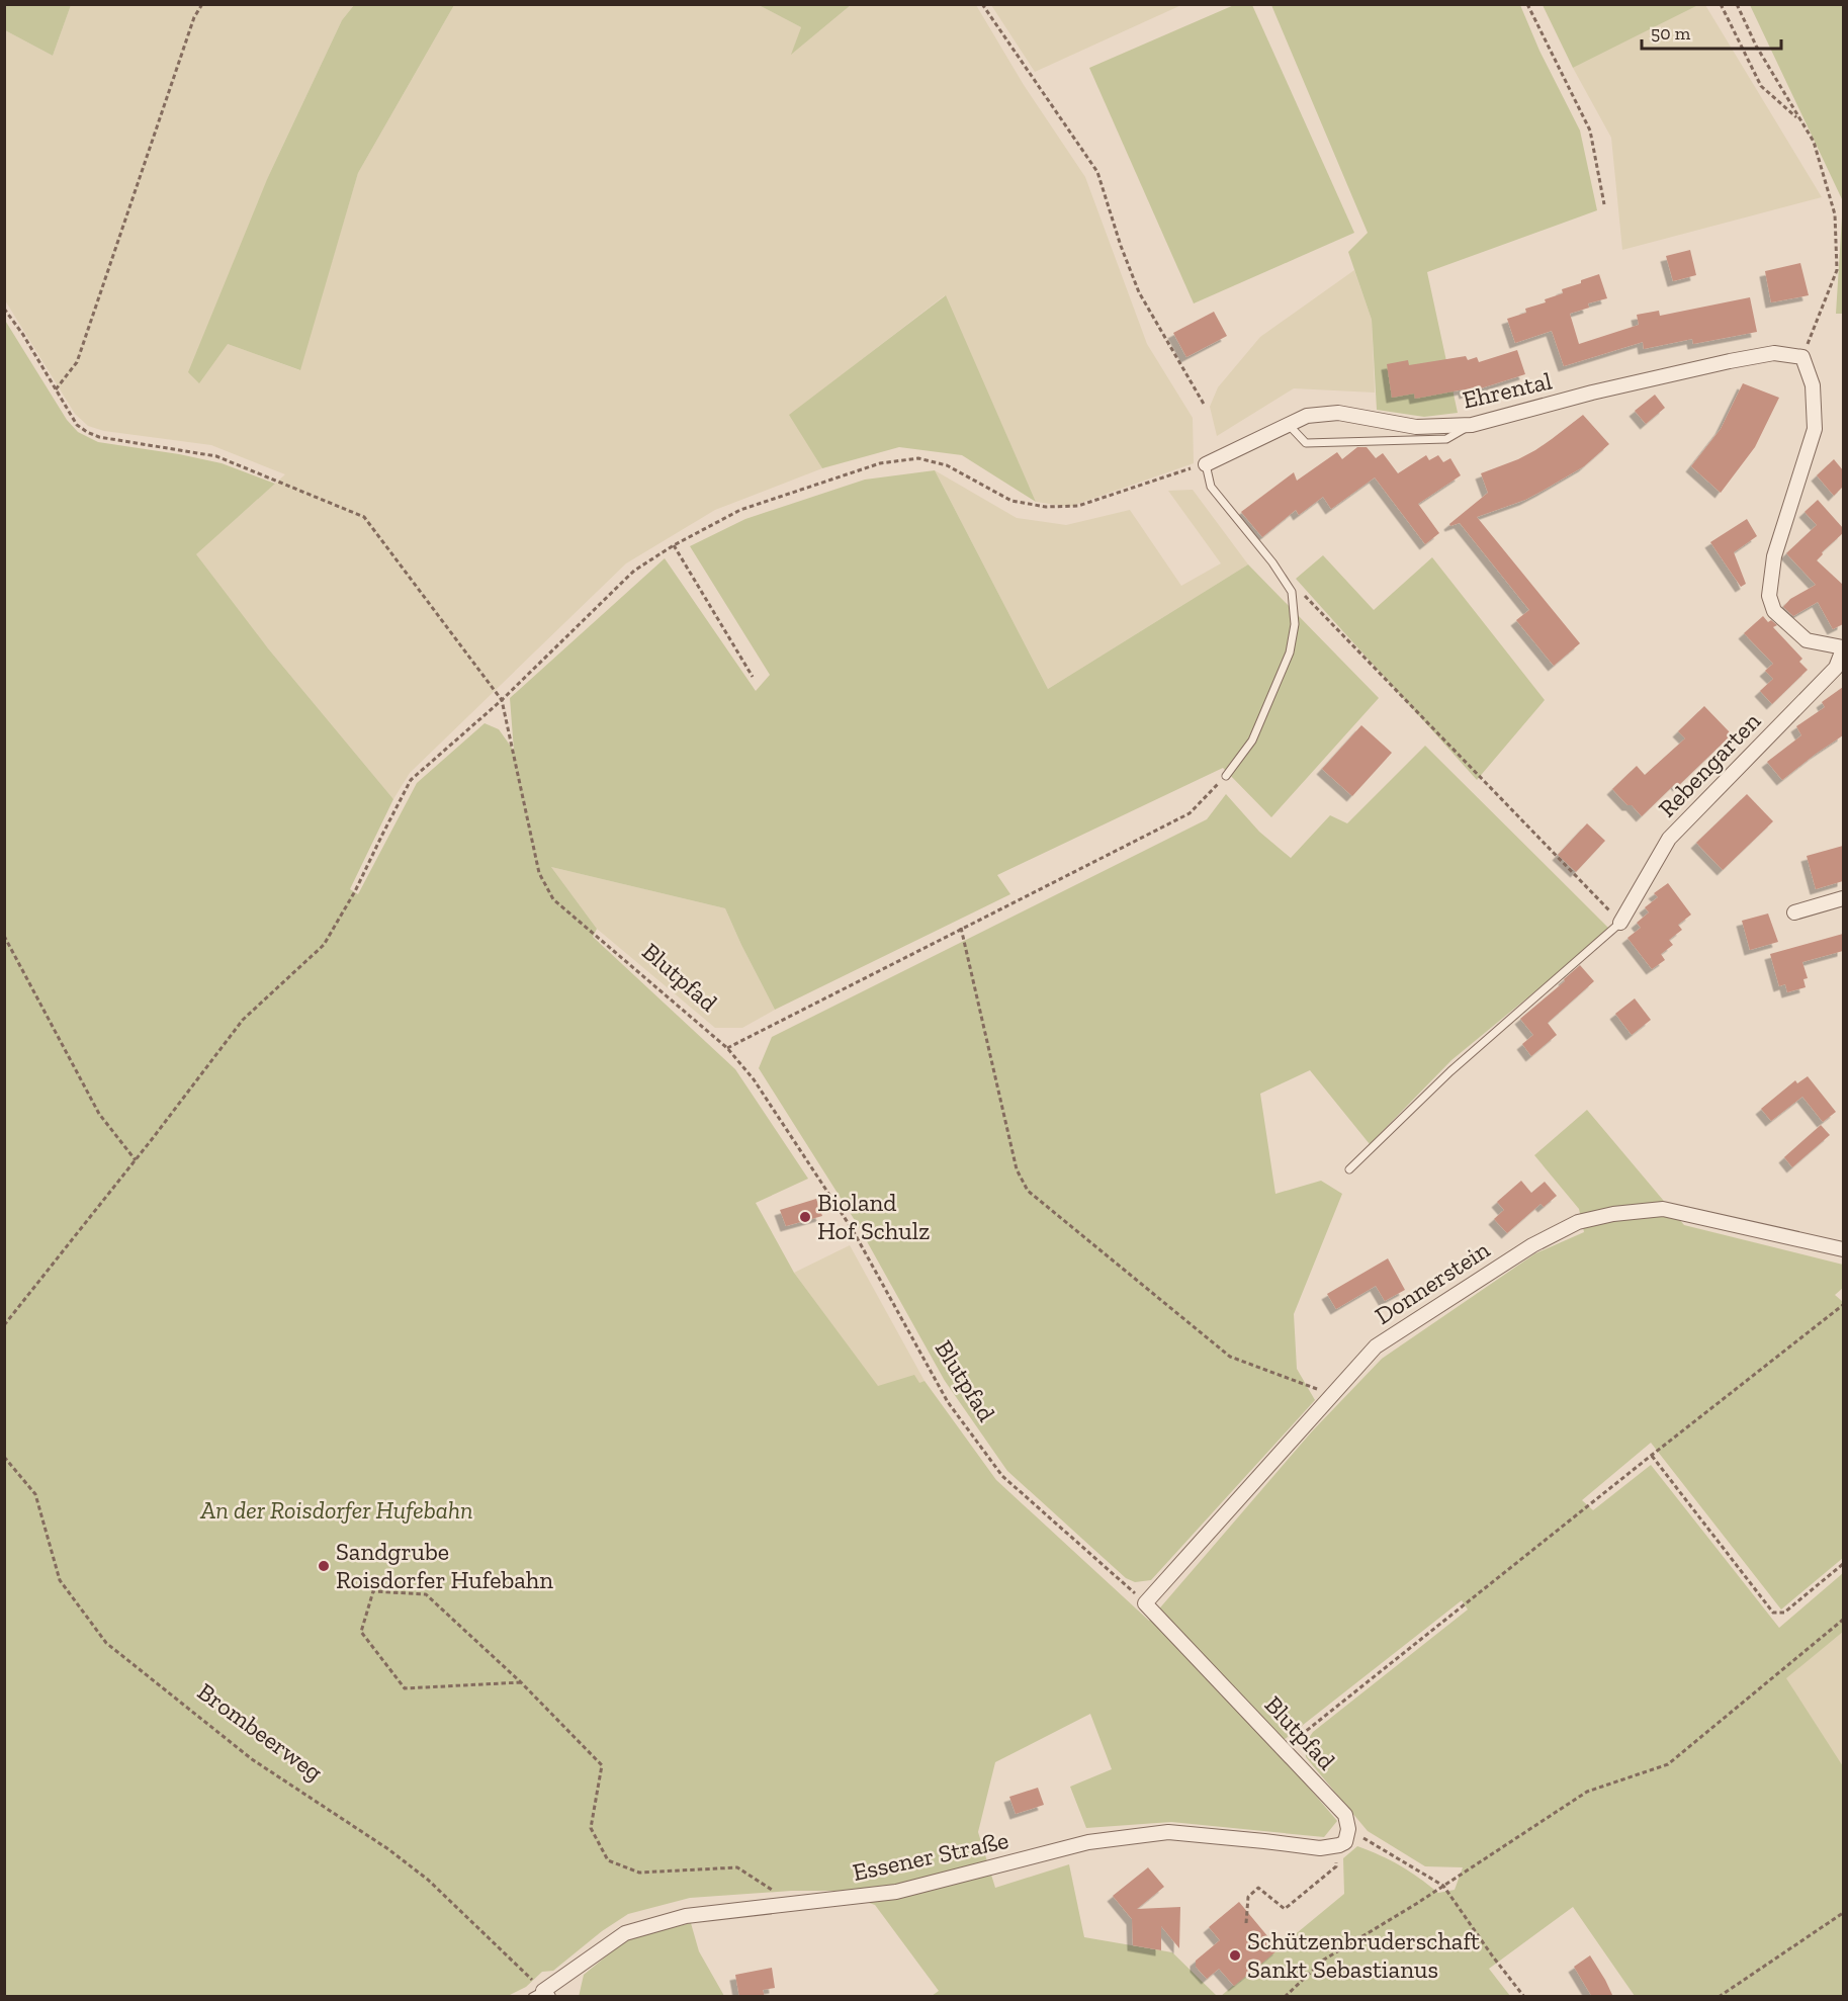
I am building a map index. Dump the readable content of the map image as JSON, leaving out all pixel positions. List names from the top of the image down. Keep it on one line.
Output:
{"streets":{"street":["Ehrental","Rebengarten","Blutpfad","Donnerstein","Essener Straße"],"path":["Brombeerweg"]},"crossings":[["Blutpfad","Donnerstein"],["Brombeerweg","Essener Straße"]],"parks":["An der Roisdorfer Hufebahn"],"places":["Bioland Hof Schulz","Sandgrube Roisdorfer Hufebahn","Schützenbruderschaft Sankt Sebastianus"],"scale_bar":"50 m"}
